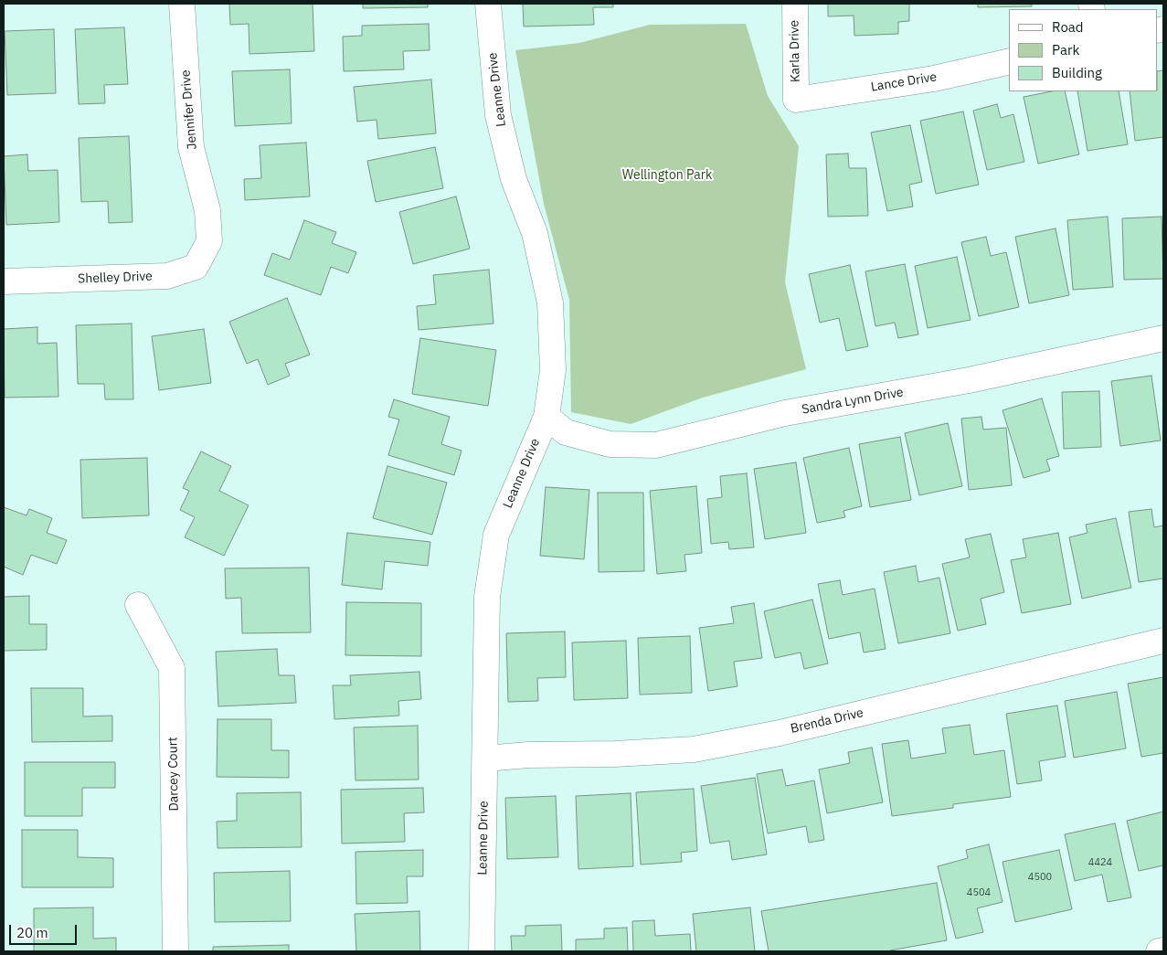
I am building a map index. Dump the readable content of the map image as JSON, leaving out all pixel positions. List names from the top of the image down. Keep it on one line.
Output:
{"streets":{"street":["Karla Drive","Lance Drive","Leanne Drive","Jennifer Drive","Shelley Drive","Sandra Lynn Drive","Brenda Drive","Darcey Court"]},"crossings":[["Karla Drive","Lance Drive"],["Leanne Drive","Sandra Lynn Drive"],["Leanne Drive","Brenda Drive"],["Jennifer Drive","Shelley Drive"]],"parks":["Wellington Park"],"house_numbers":["4424","4500","4504"],"legend":["Road","Park","Building"],"scale_bar":"20 m"}
